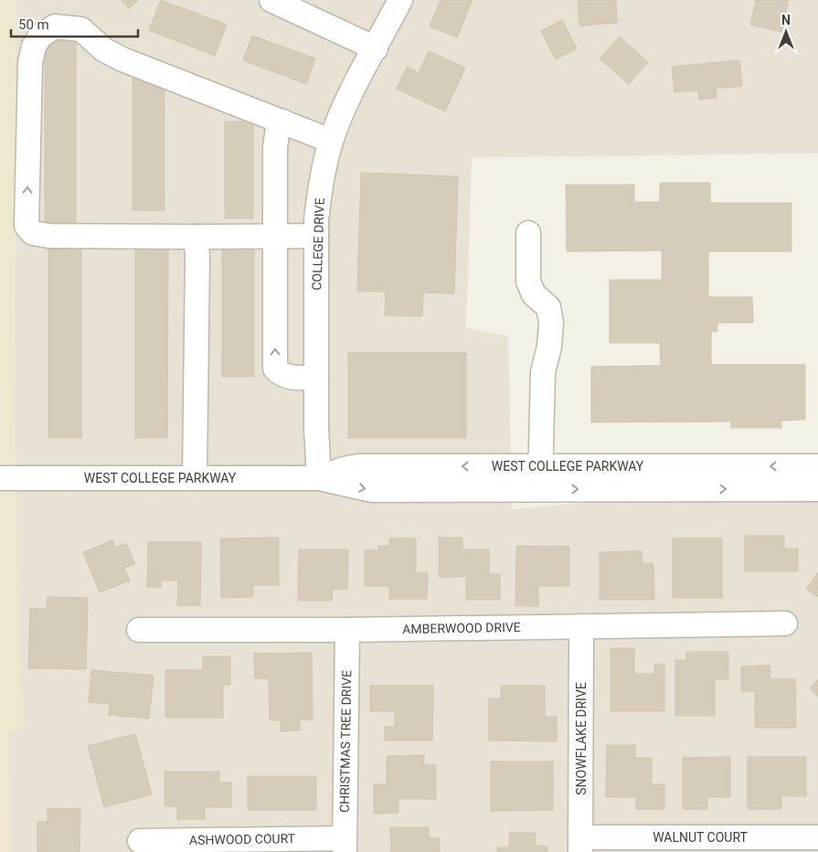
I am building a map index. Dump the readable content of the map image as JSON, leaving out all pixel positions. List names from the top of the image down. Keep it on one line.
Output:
{"streets":{"street":["COLLEGE DRIVE","WEST COLLEGE PARKWAY","AMBERWOOD DRIVE","SNOWFLAKE DRIVE","CHRISTMAS TREE DRIVE","WALNUT COURT","ASHWOOD COURT"]},"crossings":[["COLLEGE DRIVE","WEST COLLEGE PARKWAY"],["AMBERWOOD DRIVE","SNOWFLAKE DRIVE"],["AMBERWOOD DRIVE","CHRISTMAS TREE DRIVE"],["SNOWFLAKE DRIVE","WALNUT COURT"],["CHRISTMAS TREE DRIVE","ASHWOOD COURT"]],"scale_bar":"50 m","north":"top"}
